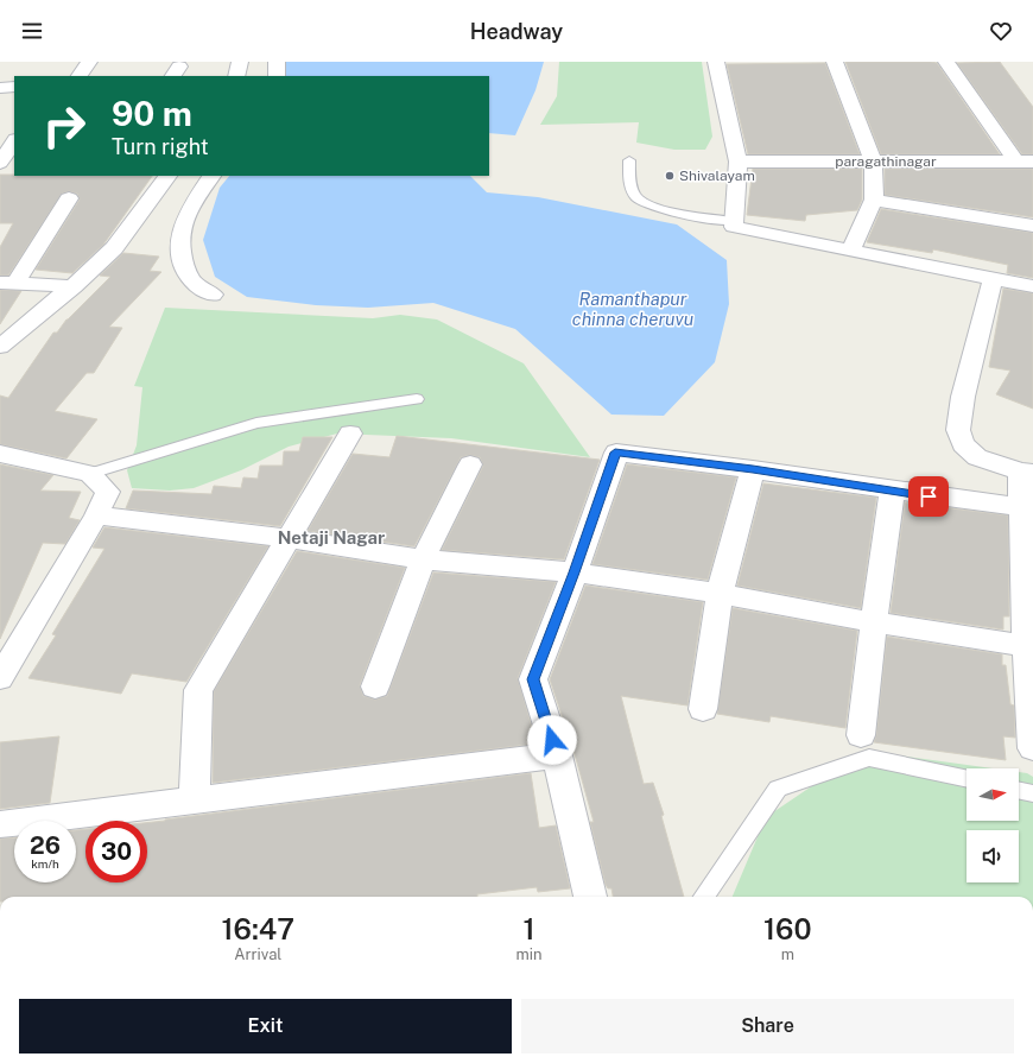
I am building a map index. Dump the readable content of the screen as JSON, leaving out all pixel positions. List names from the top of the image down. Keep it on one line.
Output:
{"streets":{"street":["paragathinagar"]},"districts":["Netaji Nagar"],"water":["Ramanthapur chinna cheruvu"],"places":["Shivalayam"],"north":"right","page":{"header":"Headway","turn":["90 m","Turn right"],"speed":"26 km/h","limit":"30","eta":["16:47","Arrival","1","min","160","m"],"buttons":["Exit","Share"]}}
